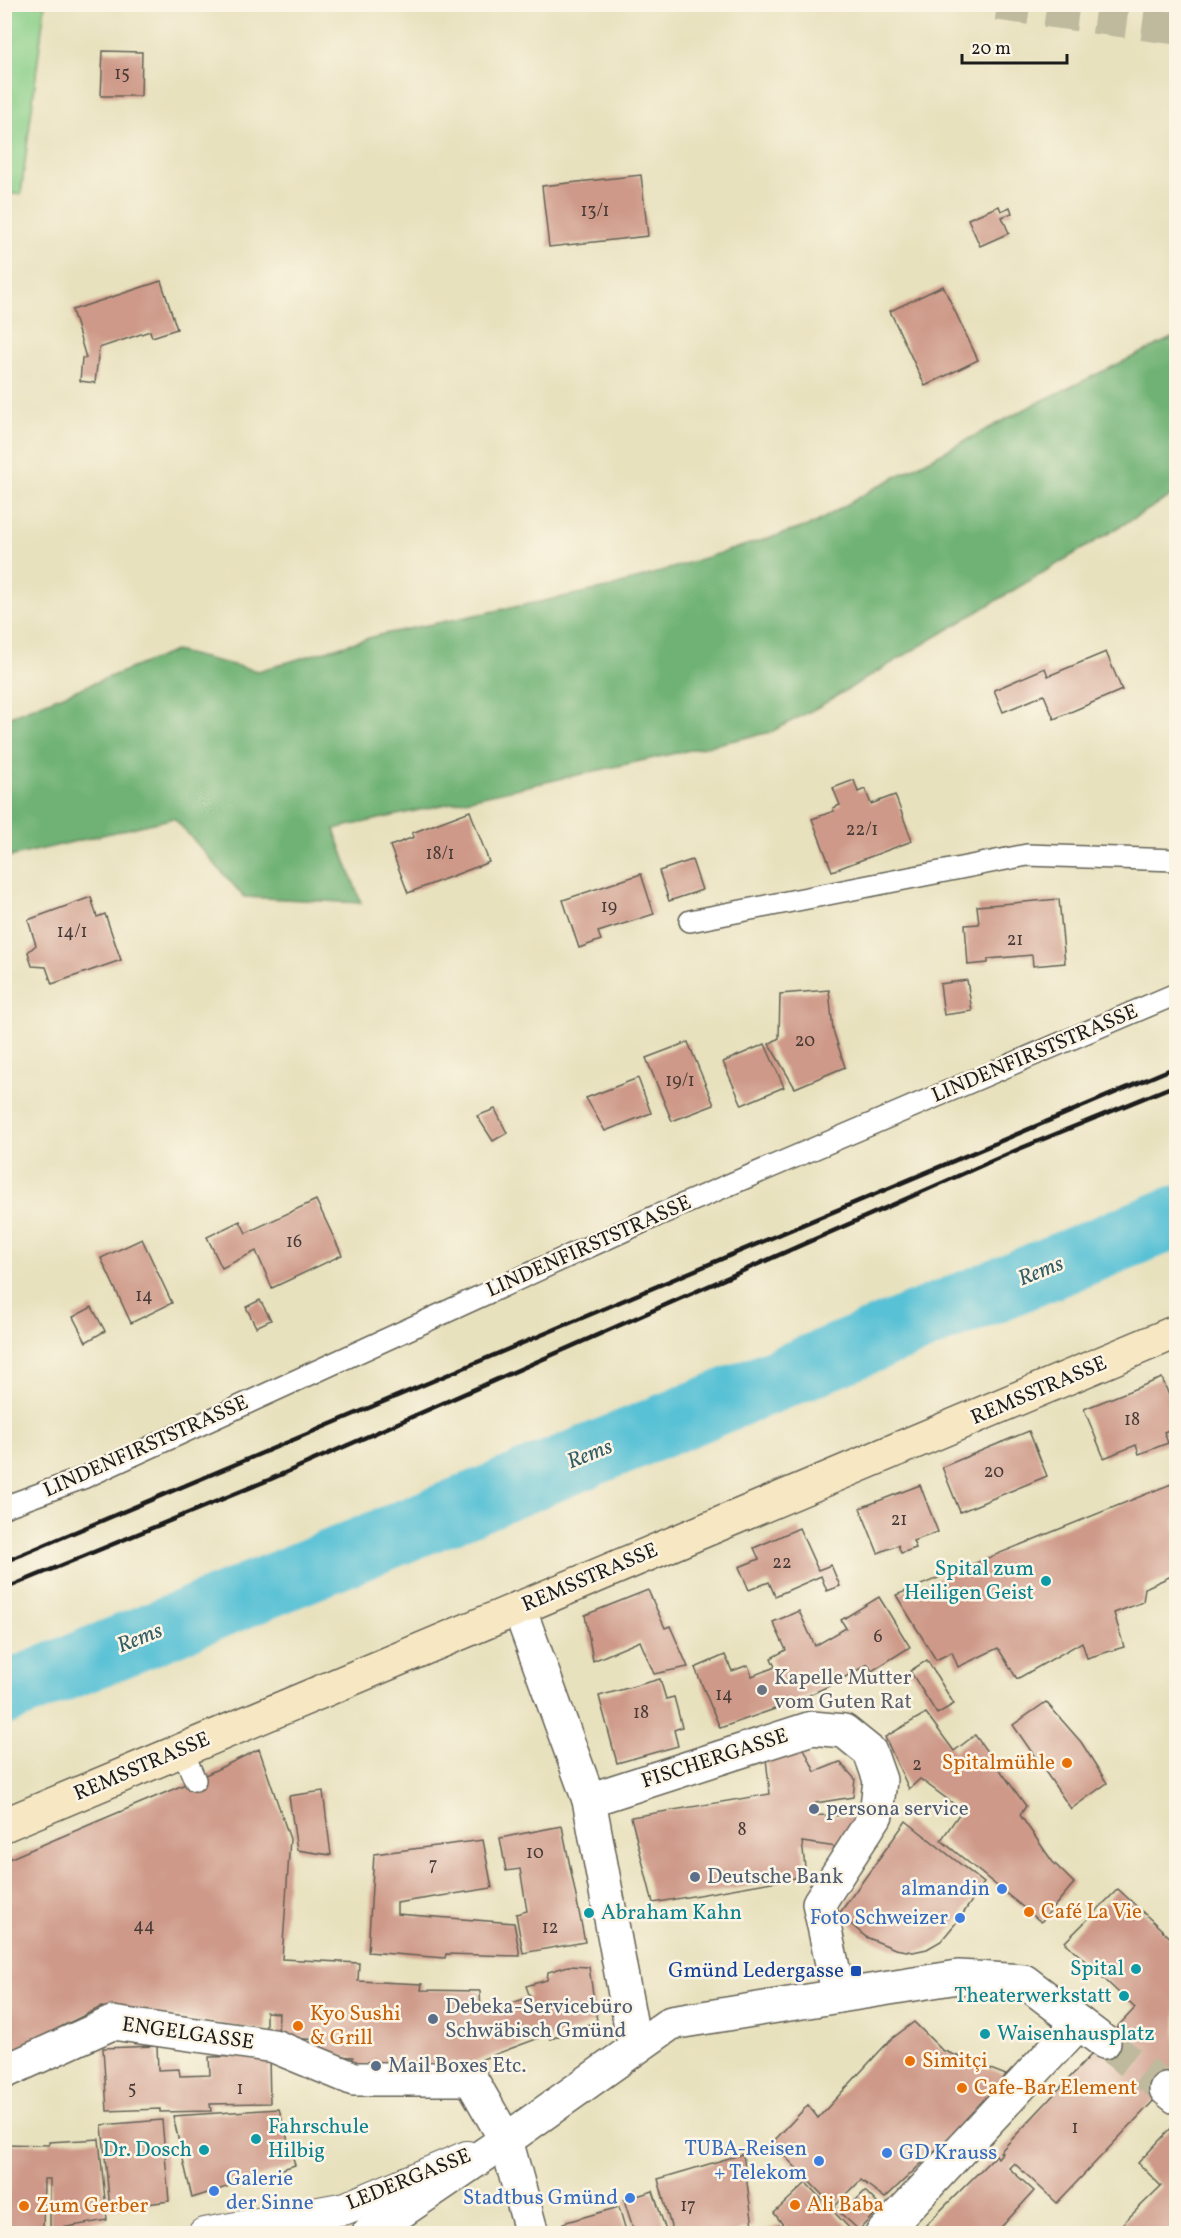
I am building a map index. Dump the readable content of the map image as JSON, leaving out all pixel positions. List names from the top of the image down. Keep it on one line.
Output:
{"streets":{"main road":["REMSSTRASSE"],"street":["FISCHERGASSE","ENGELGASSE","LEDERGASSE"],"lane":["LINDENFIRSTSTRASSE"]},"crossings":[["FISCHERGASSE","LEDERGASSE"],["ENGELGASSE","LEDERGASSE"]],"water":["Rems"],"places":{"other":["Spital zum Heiligen Geist","Kapelle Mutter vom Guten Rat","Spitalmühle","persona service","Deutsche Bank","almandin","Café La Vie","Abraham Kahn","Foto Schweizer","Spital","Theaterwerkstatt","Debeka-Servicebüro Schwäbisch Gmünd","Kyo Sushi & Grill","Waisenhausplatz","Simitçi","Mail Boxes Etc.","Cafe-Bar Element","Fahrschule Hilbig","Dr. Dosch","GD Krauss","TUBA-Reisen + Telekom","Galerie der Sinne","Stadtbus Gmünd","Ali Baba","Zum Gerber"],"transit":["Gmünd Ledergasse"]},"house_numbers":["15","13/1","22/1","18/1","19","14/1","21","20","19/1","16","14","18","20","21","22","6","14","18","2","8","10","7","44","12","5","1","1","17"],"scale_bar":"20 m"}
